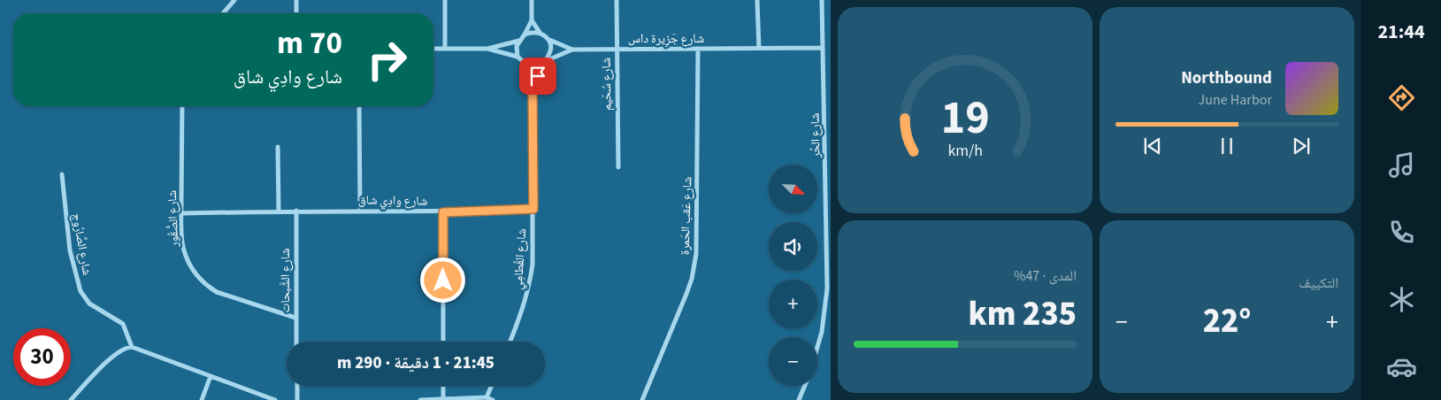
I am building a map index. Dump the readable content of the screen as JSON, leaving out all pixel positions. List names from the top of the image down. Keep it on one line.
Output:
{"streets":{"street":["شارع جَزِيرة داس","شارع سُحَيم","شارع الحُر","شارع وادِي شاق","شارع عَقب الحَمرة","شارع الصُّقُور","شارع الصَّارُوج","شارع القُطامِي","شارع الشَّبحات"]},"crossings":[["شارع جَزِيرة داس","شارع سُحَيم"],["شارع جَزِيرة داس","شارع الحُر"],["شارع جَزِيرة داس","شارع عَقب الحَمرة"],["شارع جَزِيرة داس","شارع القُطامِي"],["شارع وادِي شاق","شارع الصُّقُور"],["شارع وادِي شاق","شارع القُطامِي"],["شارع وادِي شاق","شارع الشَّبحات"],["شارع الصُّقُور","شارع الشَّبحات"]],"north":"bottom right","page":{"tabs":"21:44","turn":["70 m","شارع وادِي شاق"],"song":["Northbound","June Harbor"],"map_buttons":["+","−"],"tile":["التكييف",["المدى · 47%","235 km"]],"heat":["−","22°","+"],"limit":"30","trip":"21:45 · 1 دقيقة · 290 m","gauge":["19","km/h"]}}
